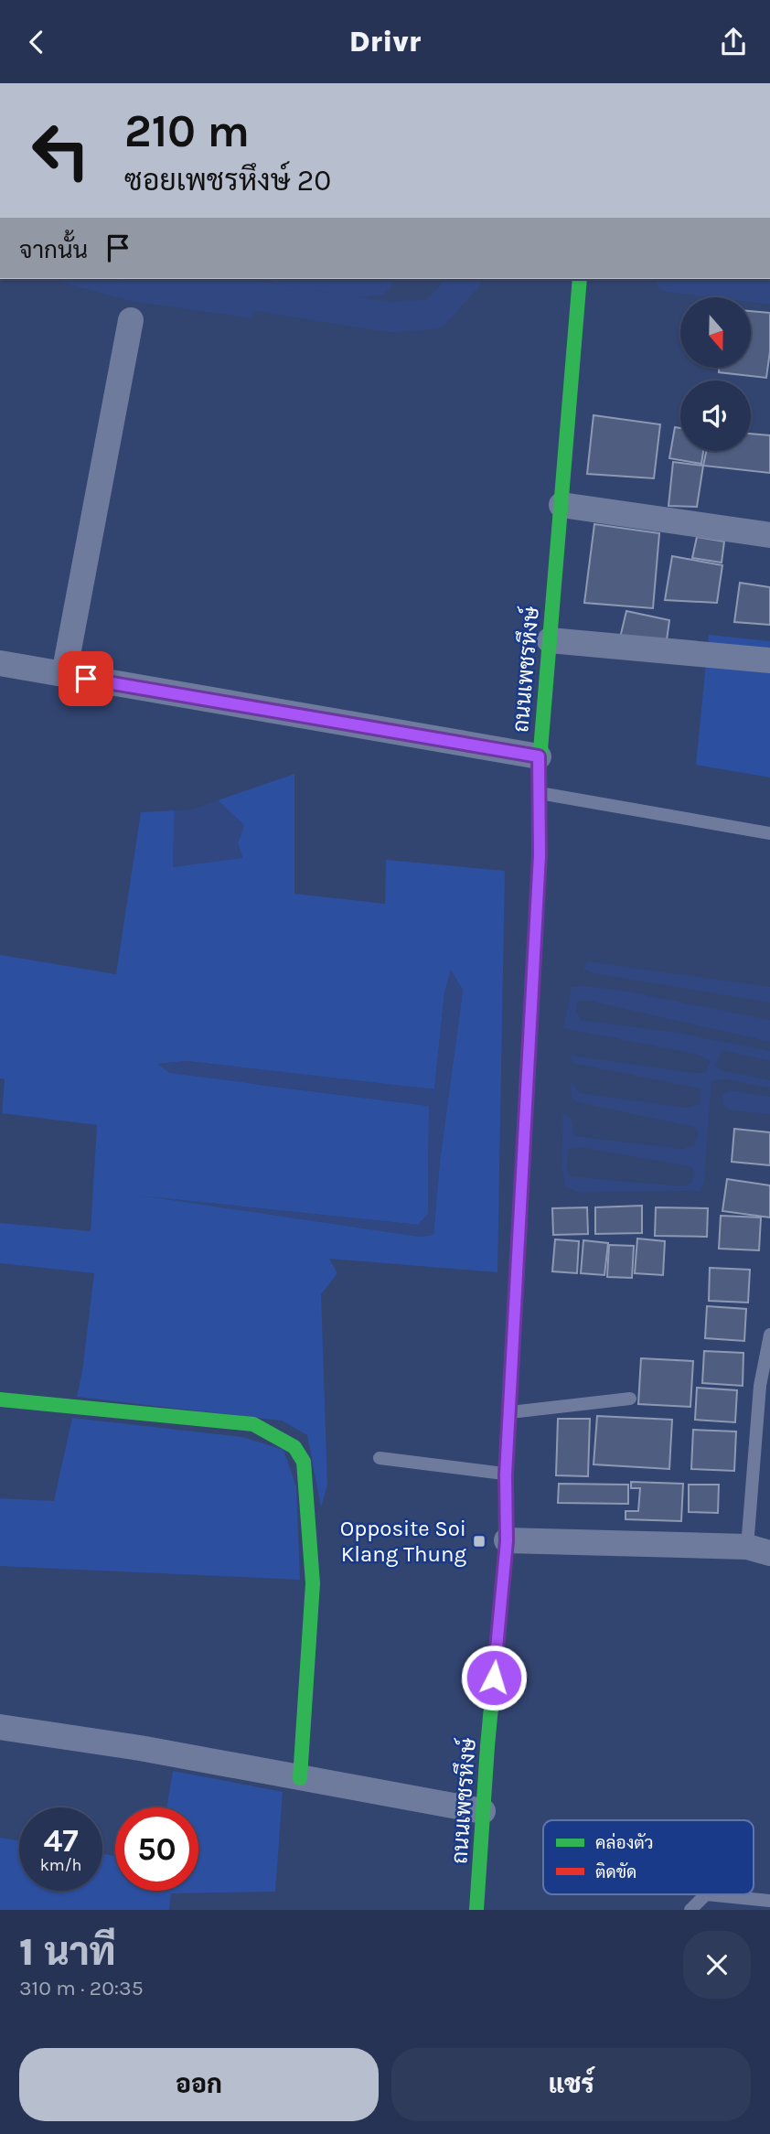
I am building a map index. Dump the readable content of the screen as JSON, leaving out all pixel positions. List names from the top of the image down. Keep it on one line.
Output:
{"streets":{"main road":["ถนนเพชรหึงษ์"]},"places":{"transit":["Opposite Soi Klang Thung"]},"legend":["คล่องตัว","ติดขัด"],"north":"bottom","page":{"header":"Drivr","turn":["210 m","ซอยเพชรหึงษ์ 20"],"then":"จากนั้น","speed":"47 km/h","limit":"50","heading":["1 นาที","310 m · 20:35"],"buttons":["ออก","แชร์"]}}
